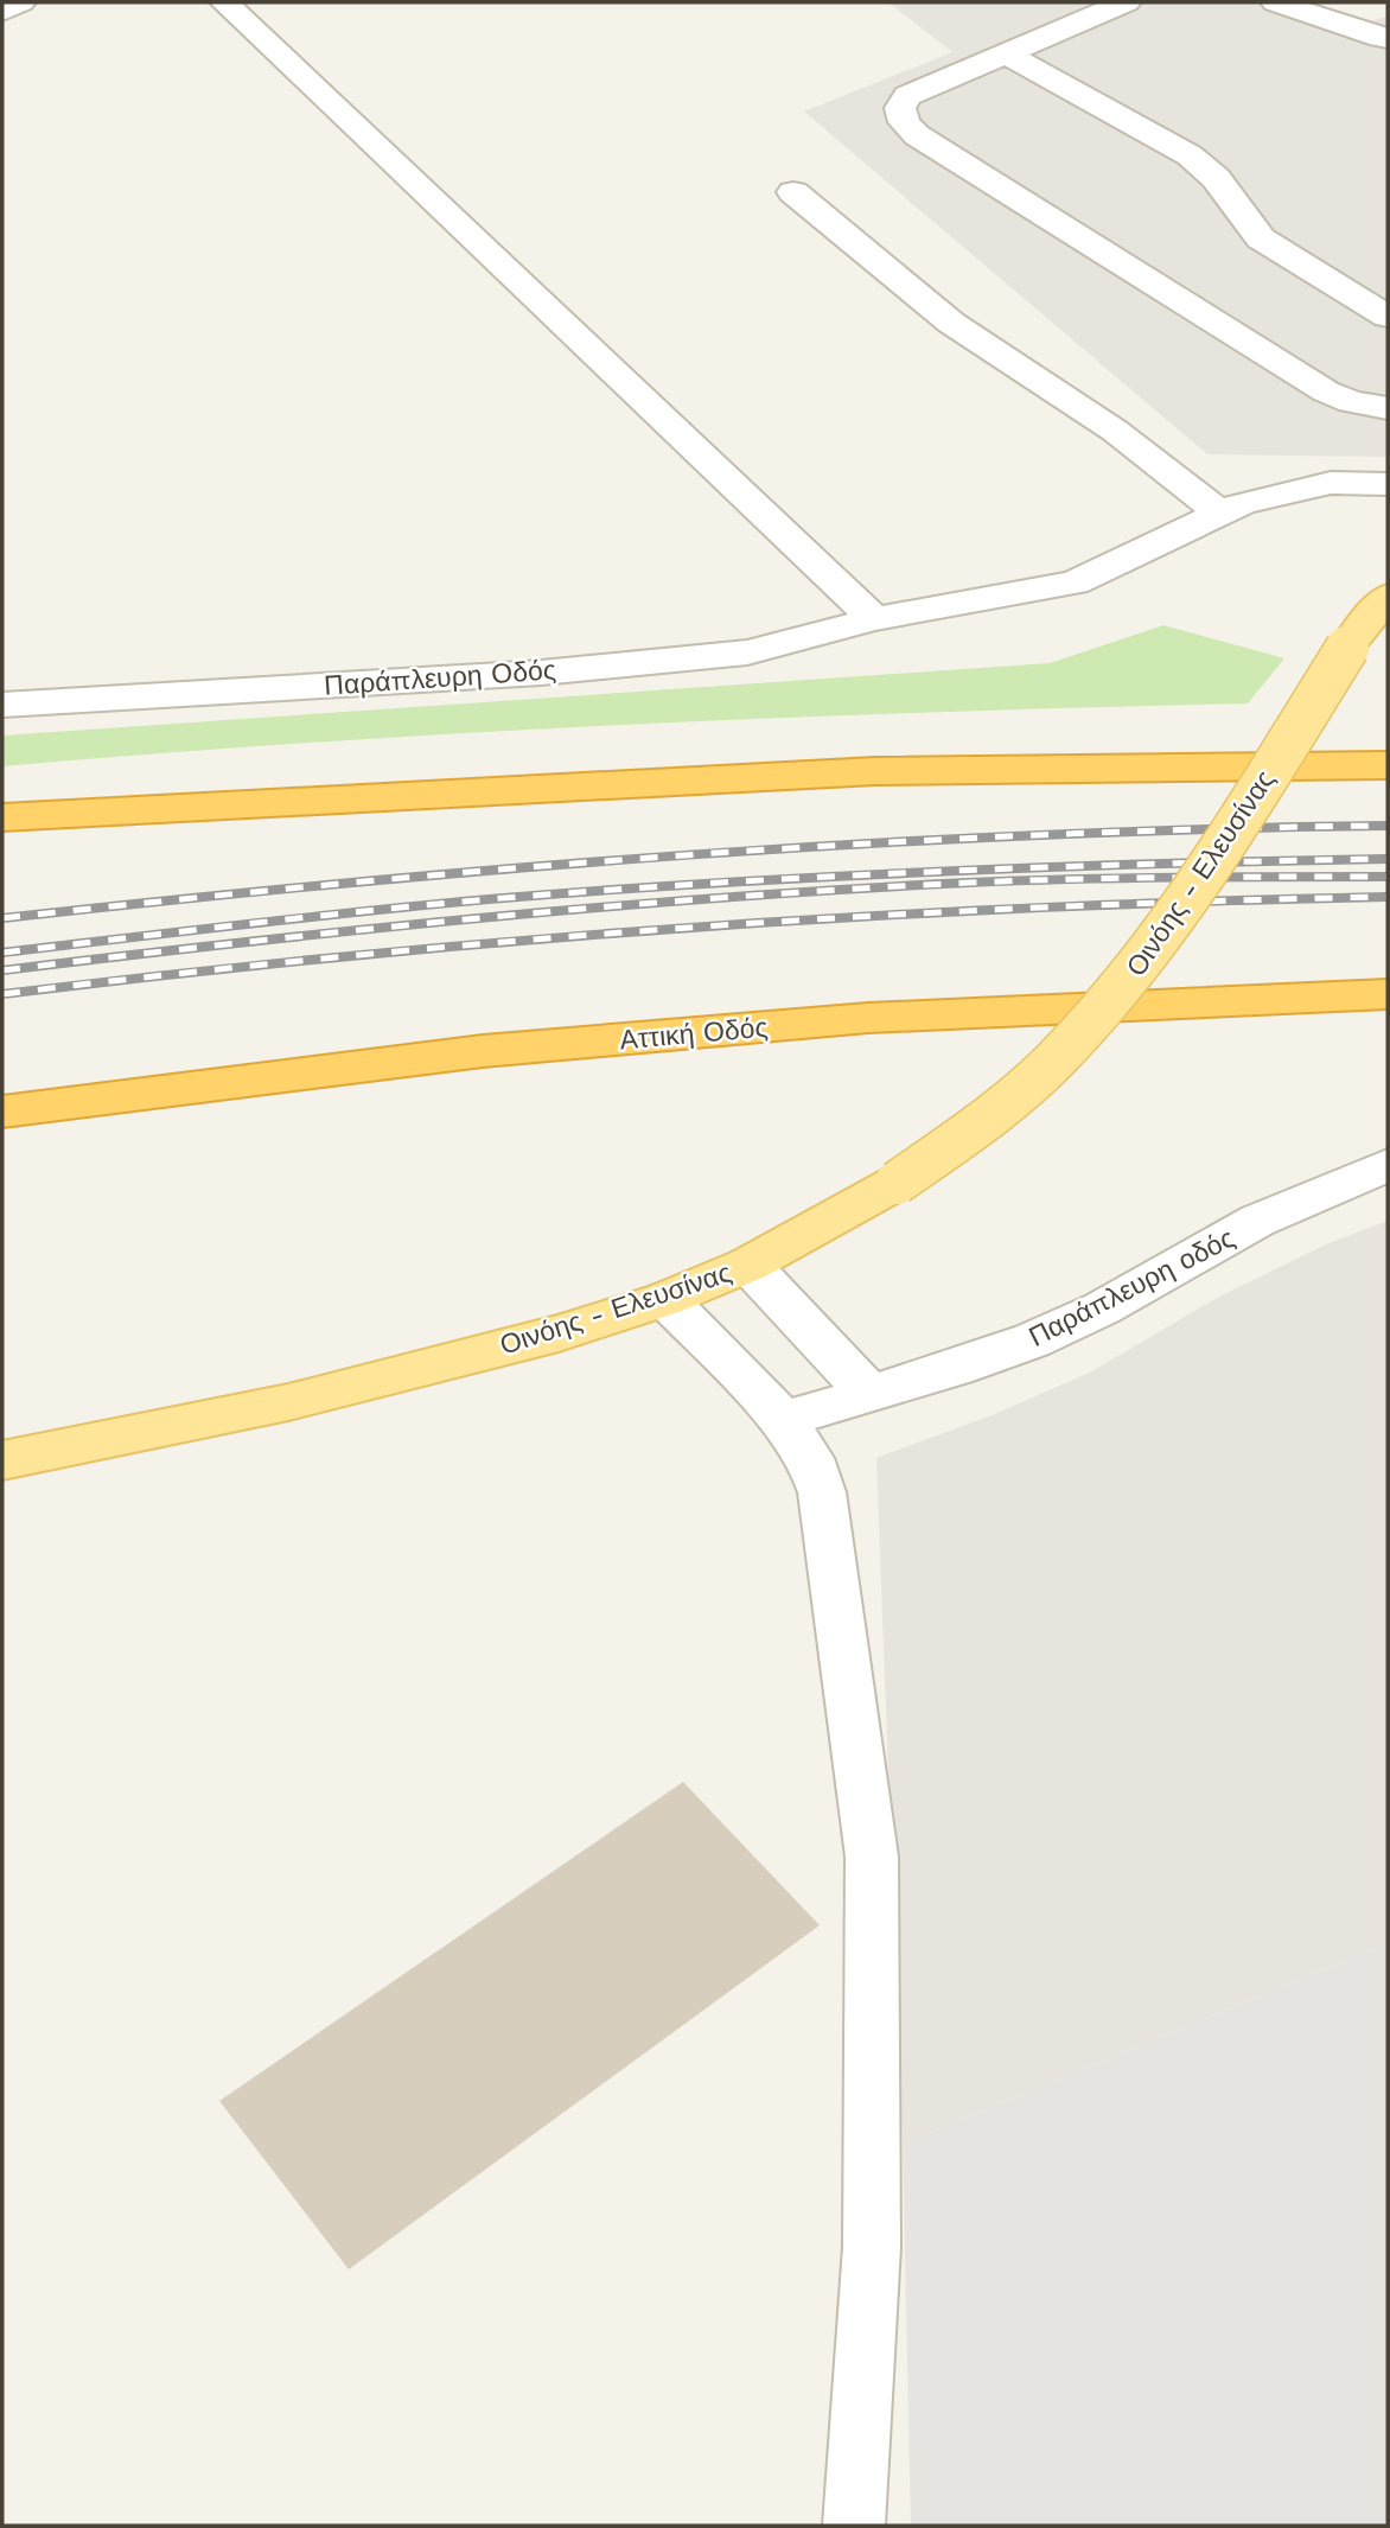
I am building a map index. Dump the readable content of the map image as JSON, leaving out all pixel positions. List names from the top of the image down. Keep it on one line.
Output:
{"streets":{"highway":["Αττική Οδός"],"main road":["Οινόης - Ελευσίνας"],"street":["Παράπλευρη Οδός","Παράπλευρη οδός"]}}
